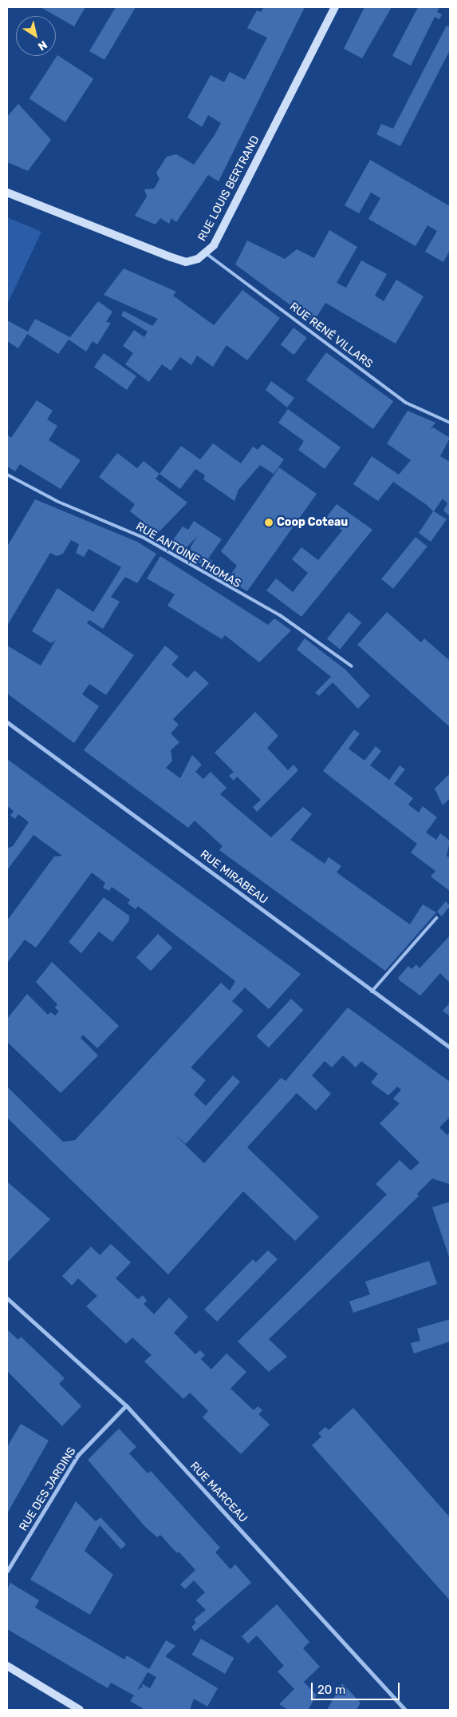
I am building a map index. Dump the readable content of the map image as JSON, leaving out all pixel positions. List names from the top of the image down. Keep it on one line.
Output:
{"streets":{"main road":["RUE LOUIS BERTRAND"],"street":["RUE MIRABEAU","RUE DES JARDINS","RUE MARCEAU"],"lane":["RUE RENÉ VILLARS","RUE ANTOINE THOMAS"]},"crossings":[["RUE LOUIS BERTRAND","RUE RENÉ VILLARS"],["RUE DES JARDINS","RUE MARCEAU"]],"places":["Coop Coteau"],"scale_bar":"20 m","north":"bottom right"}
